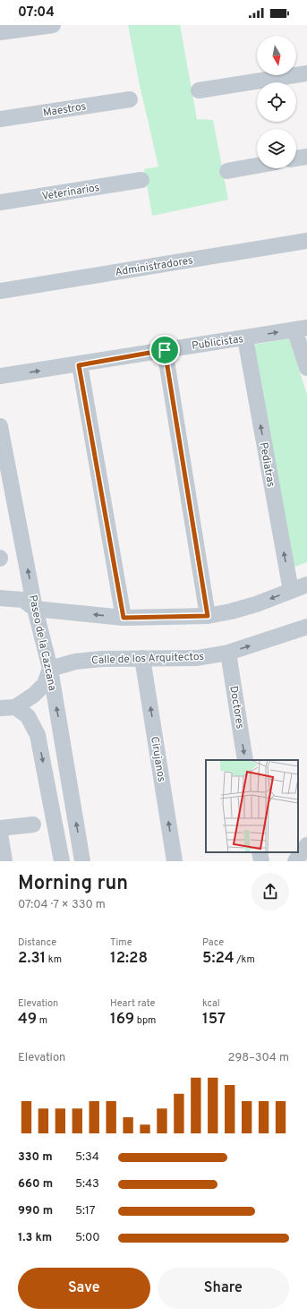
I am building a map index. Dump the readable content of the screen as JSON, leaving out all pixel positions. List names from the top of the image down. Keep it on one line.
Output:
{"streets":{"street":["Maestros","Veterinarios","Administradores","Publicistas","Pediatras","Paseo de la Cazcana","Calle de los Arquitectos","Doctores","Cirujanos"]},"crossings":[["Publicistas","Pediatras"],["Paseo de la Cazcana","Calle de los Arquitectos"],["Calle de los Arquitectos","Doctores"],["Calle de los Arquitectos","Cirujanos"]],"one_way":["Publicistas","Doctores"],"north":"bottom","page":{"status":"07:04","heading":["Morning run","07:04 · 7 × 330 m"],"stats":[["Distance","2.31 km"],["Time","12:28"],["Pace","5:24 /km"],["Elevation","49 m"],["Heart rate","169 bpm"],["kcal","157"]],"chart":["Elevation","298–304 m"],"list":[{"name":"330 m","note":"5:34"},{"name":"660 m","note":"5:43"},{"name":"990 m","note":"5:17"},{"name":"1.3 km","note":"5:00"}],"buttons":["Save","Share"]}}
